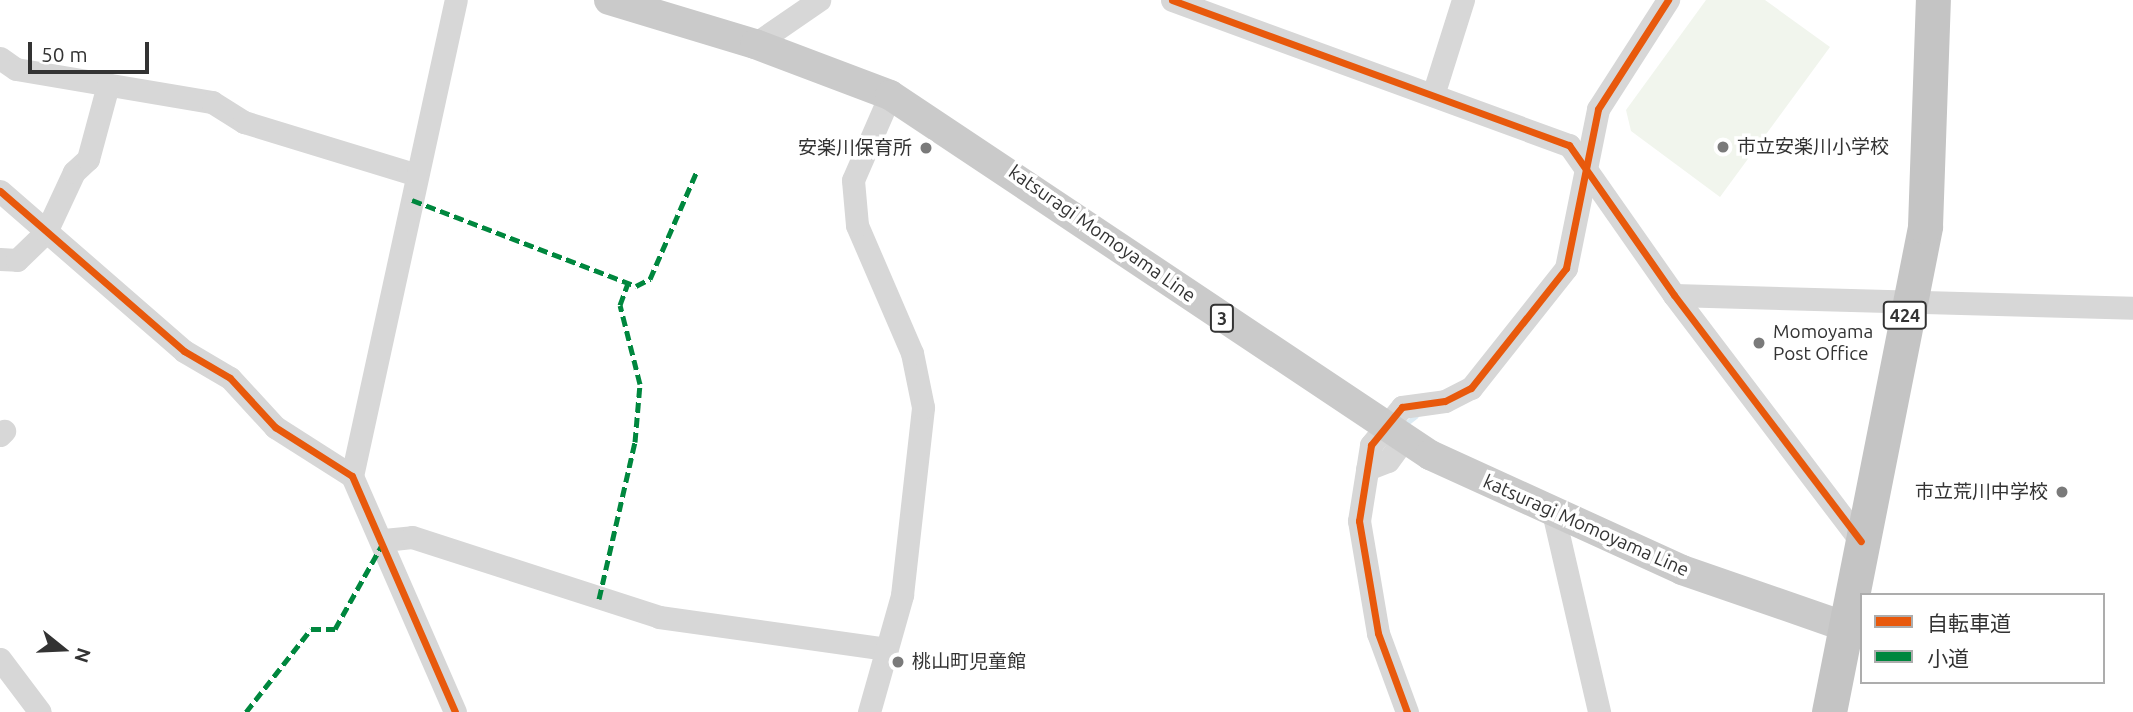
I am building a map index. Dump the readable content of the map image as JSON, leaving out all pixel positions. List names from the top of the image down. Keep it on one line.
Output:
{"streets":{"highway":["424"],"main road":["katsuragi Momoyama Line","3"]},"crossings":[["katsuragi Momoyama Line","424"]],"places":["市立安楽川小学校","安楽川保育所","Momoyama Post Office","市立荒川中学校","桃山町児童館"],"legend":["自転車道","小道"],"scale_bar":"50 m","north":"right"}
